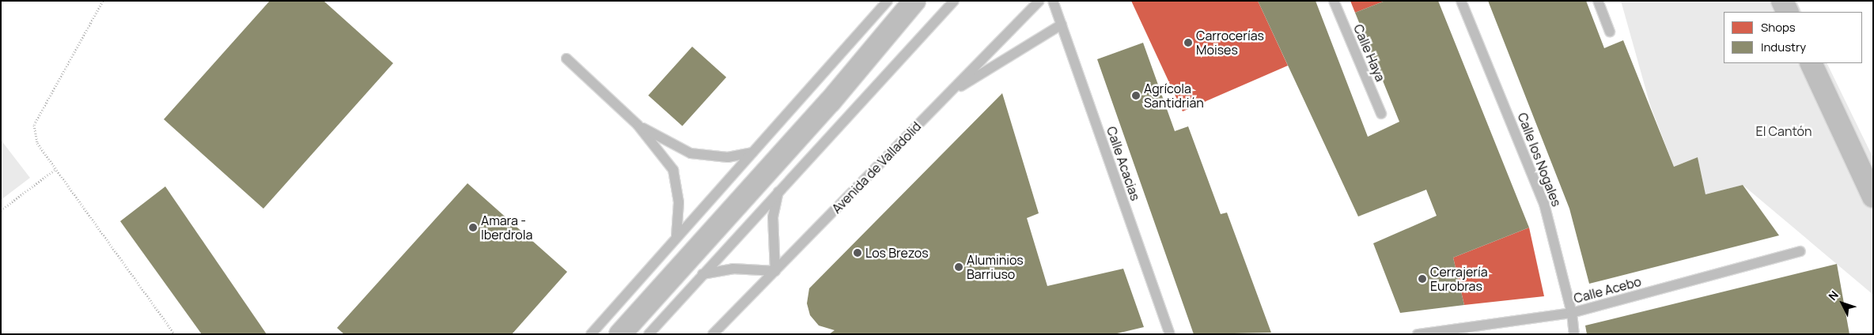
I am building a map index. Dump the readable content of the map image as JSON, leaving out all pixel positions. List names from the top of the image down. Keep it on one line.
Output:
{"streets":{"lane":["Calle Haya","Calle los Nogales","Calle Acacias","Avenida de Valladolid","Calle Acebo"]},"crossings":[["Calle los Nogales","Calle Acebo"]],"parks":["El Cantón"],"places":["Carrocerías Moises","Agrícola Santidrián","Amara - Iberdrola","Los Brezos","Aluminios Barriuso","Cerrajería Eurobras"],"legend":["Shops","Industry"],"north":"top left"}
